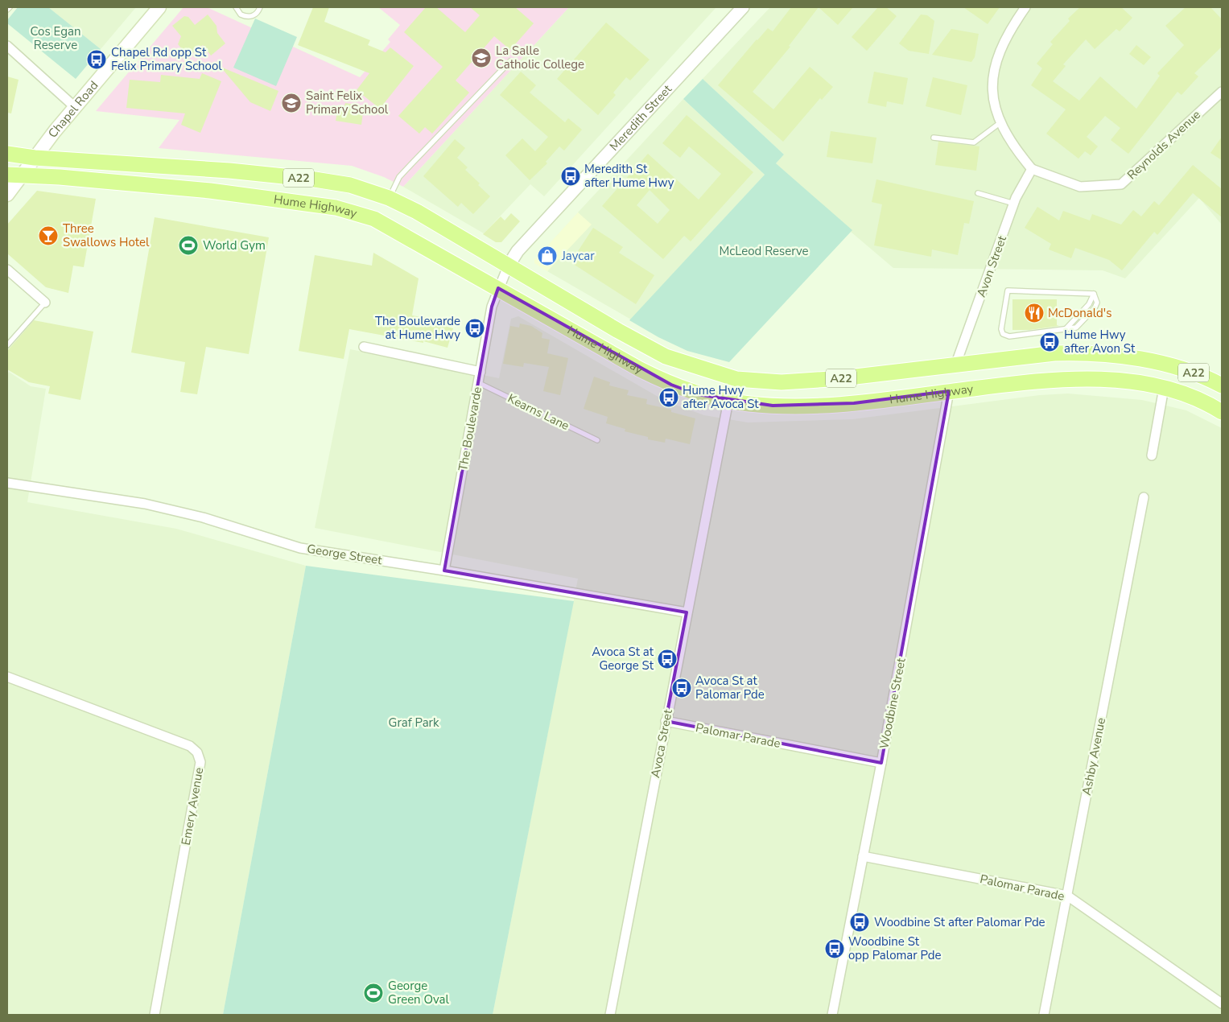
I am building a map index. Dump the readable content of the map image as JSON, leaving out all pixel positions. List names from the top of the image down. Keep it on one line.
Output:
{"streets":{"highway":["A22","Hume Highway"],"main road":["Chapel Road"],"street":["Meredith Street","Reynolds Avenue","Avon Street","The Boulevarde","George Street","Woodbine Street","Palomar Parade","Avoca Street","Ashby Avenue","Emery Avenue"],"lane":["Kearns Lane"]},"crossings":[["Chapel Road","Hume Highway"],["Meredith Street","Hume Highway"],["Meredith Street","The Boulevarde"],["Reynolds Avenue","Avon Street"],["Hume Highway","Avon Street"],["Hume Highway","The Boulevarde"],["Hume Highway","Woodbine Street"],["Hume Highway","Avoca Street"],["Kearns Lane","The Boulevarde"],["The Boulevarde","George Street"],["George Street","Avoca Street"],["Woodbine Street","Palomar Parade"],["Palomar Parade","Avoca Street"],["Palomar Parade","Ashby Avenue"]],"parks":["Cos Egan Reserve","McLeod Reserve","Graf Park"],"places":{"school or university":["La Salle Catholic College","Saint Felix Primary School"],"bus stop":["Chapel Rd opp St Felix Primary School","Meredith St after Hume Hwy","The Boulevarde at Hume Hwy","Hume Hwy after Avon St","Hume Hwy after Avoca St","Avoca St at George St","Avoca St at Palomar Pde","Woodbine St after Palomar Pde","Woodbine St opp Palomar Pde"],"bar":["Three Swallows Hotel"],"sports":["World Gym","George Green Oval"],"shop":["Jaycar"],"restaurant":["McDonald's"]}}
